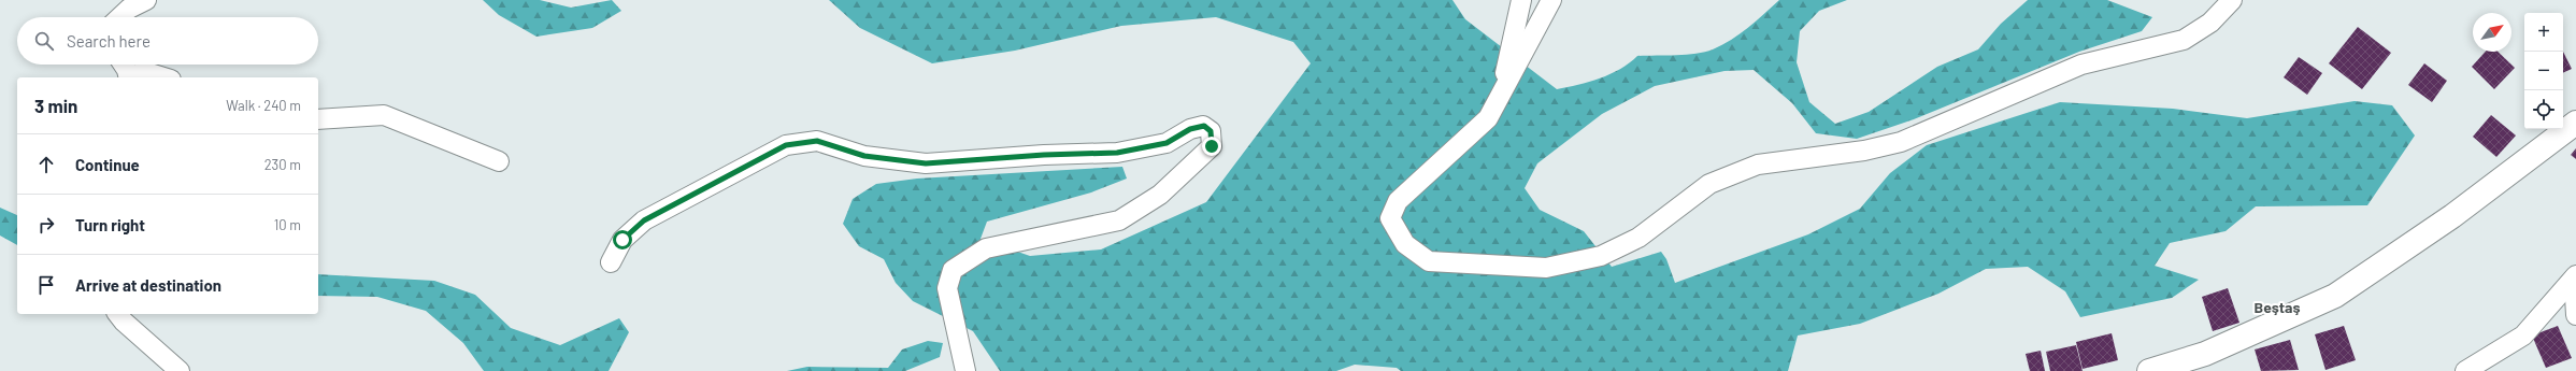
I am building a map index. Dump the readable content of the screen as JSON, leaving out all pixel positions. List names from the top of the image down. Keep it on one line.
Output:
{"districts":["Beştaş"],"north":"top right","page":{"map_buttons":["+","−"],"search":"Search here","heading":["3 min","Walk · 240 m"],"list":[["Continue","230 m"],["Turn right","10 m"],"Arrive at destination"]}}
